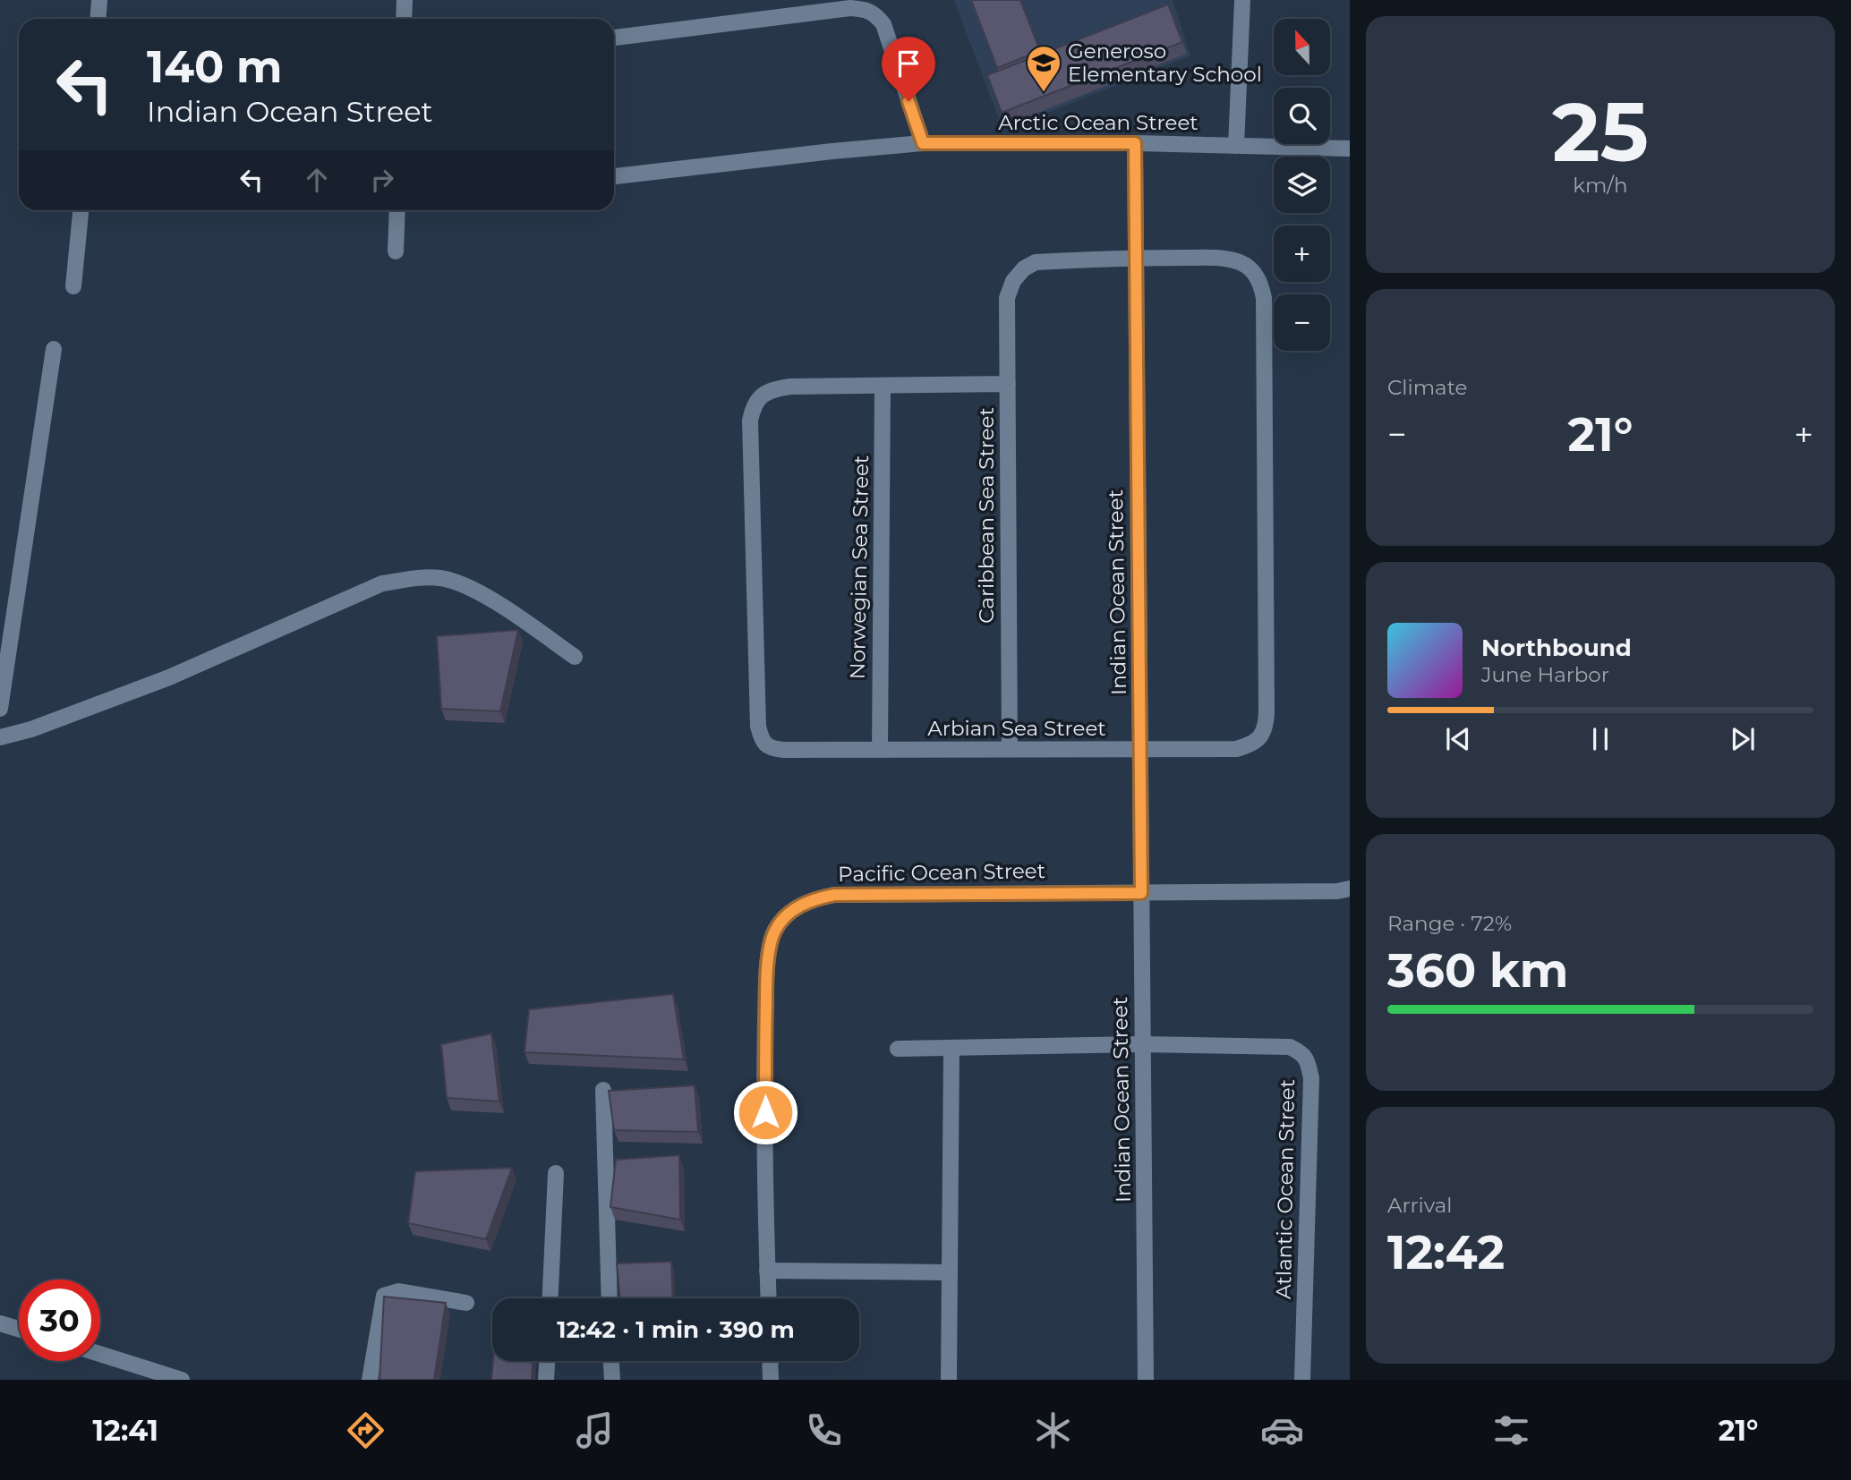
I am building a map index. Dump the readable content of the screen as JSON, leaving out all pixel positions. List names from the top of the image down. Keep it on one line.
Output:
{"streets":{"street":["Arctic Ocean Street","Caribbean Sea Street","Norwegian Sea Street","Indian Ocean Street","Arbian Sea Street","Pacific Ocean Street","Atlantic Ocean Street"]},"crossings":[["Arctic Ocean Street","Indian Ocean Street"],["Caribbean Sea Street","Arbian Sea Street"],["Norwegian Sea Street","Arbian Sea Street"],["Indian Ocean Street","Arbian Sea Street"],["Indian Ocean Street","Pacific Ocean Street"],["Indian Ocean Street","Atlantic Ocean Street"]],"places":{"school or university":["Generoso Elementary School"]},"north":"top","page":{"tile":[["25","km/h"],"Climate",["Range · 72%","360 km"],["Arrival","12:42"]],"map_buttons":["+","−"],"turn":["140 m","Indian Ocean Street"],"heat":["−","21°","+"],"song":["Northbound","June Harbor"],"limit":"30","trip":"12:42 · 1 min · 390 m","tabs":["12:41","21°"]}}
